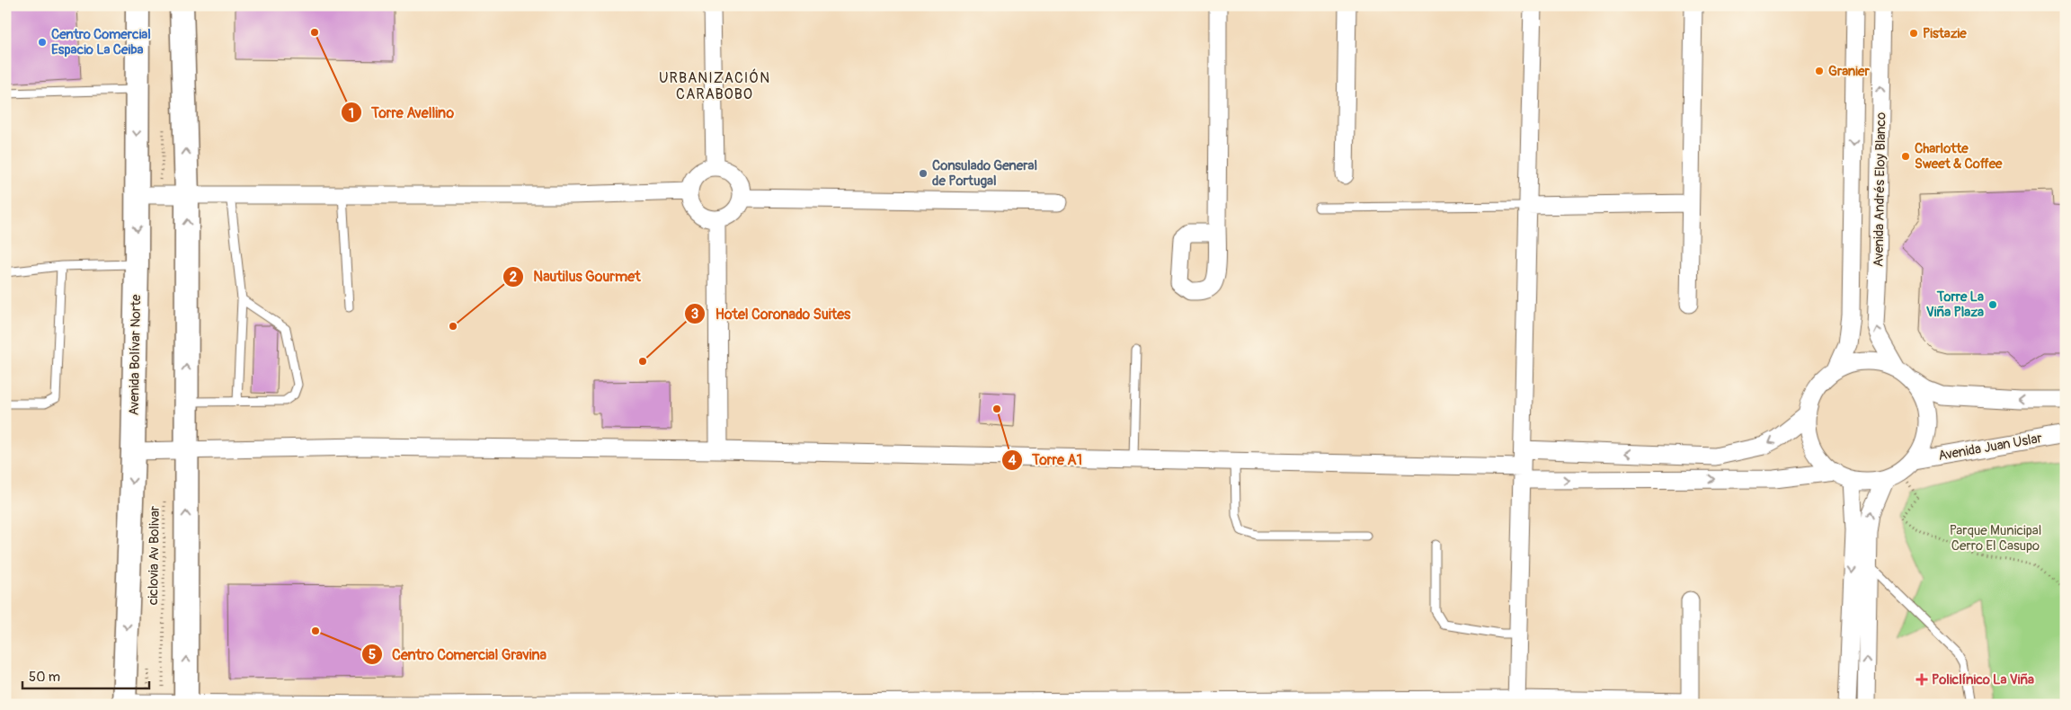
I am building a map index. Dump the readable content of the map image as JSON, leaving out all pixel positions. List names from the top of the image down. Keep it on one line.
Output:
{"streets":{"main road":["Avenida Bolívar Norte"],"street":["Avenida Andrés Eloy Blanco","Avenida Juan Uslar"],"path":["ciclovia Av Bolivar"]},"crossings":[["Avenida Andrés Eloy Blanco","Avenida Juan Uslar"]],"districts":["URBANIZACIÓN CARABOBO"],"parks":["Parque Municipal Cerro El Casupo"],"places":{"other":["Torre Avellino","Pistazie","Centro Comercial Espacio La Ceiba","Granier","Charlotte Sweet & Coffee","Consulado General de Portugal","Torre La Viña Plaza","Nautilus Gourmet","Hotel Coronado Suites","Torre A1","Centro Comercial Gravina"],"health":["Policlínico La Viña"]},"scale_bar":"50 m"}
